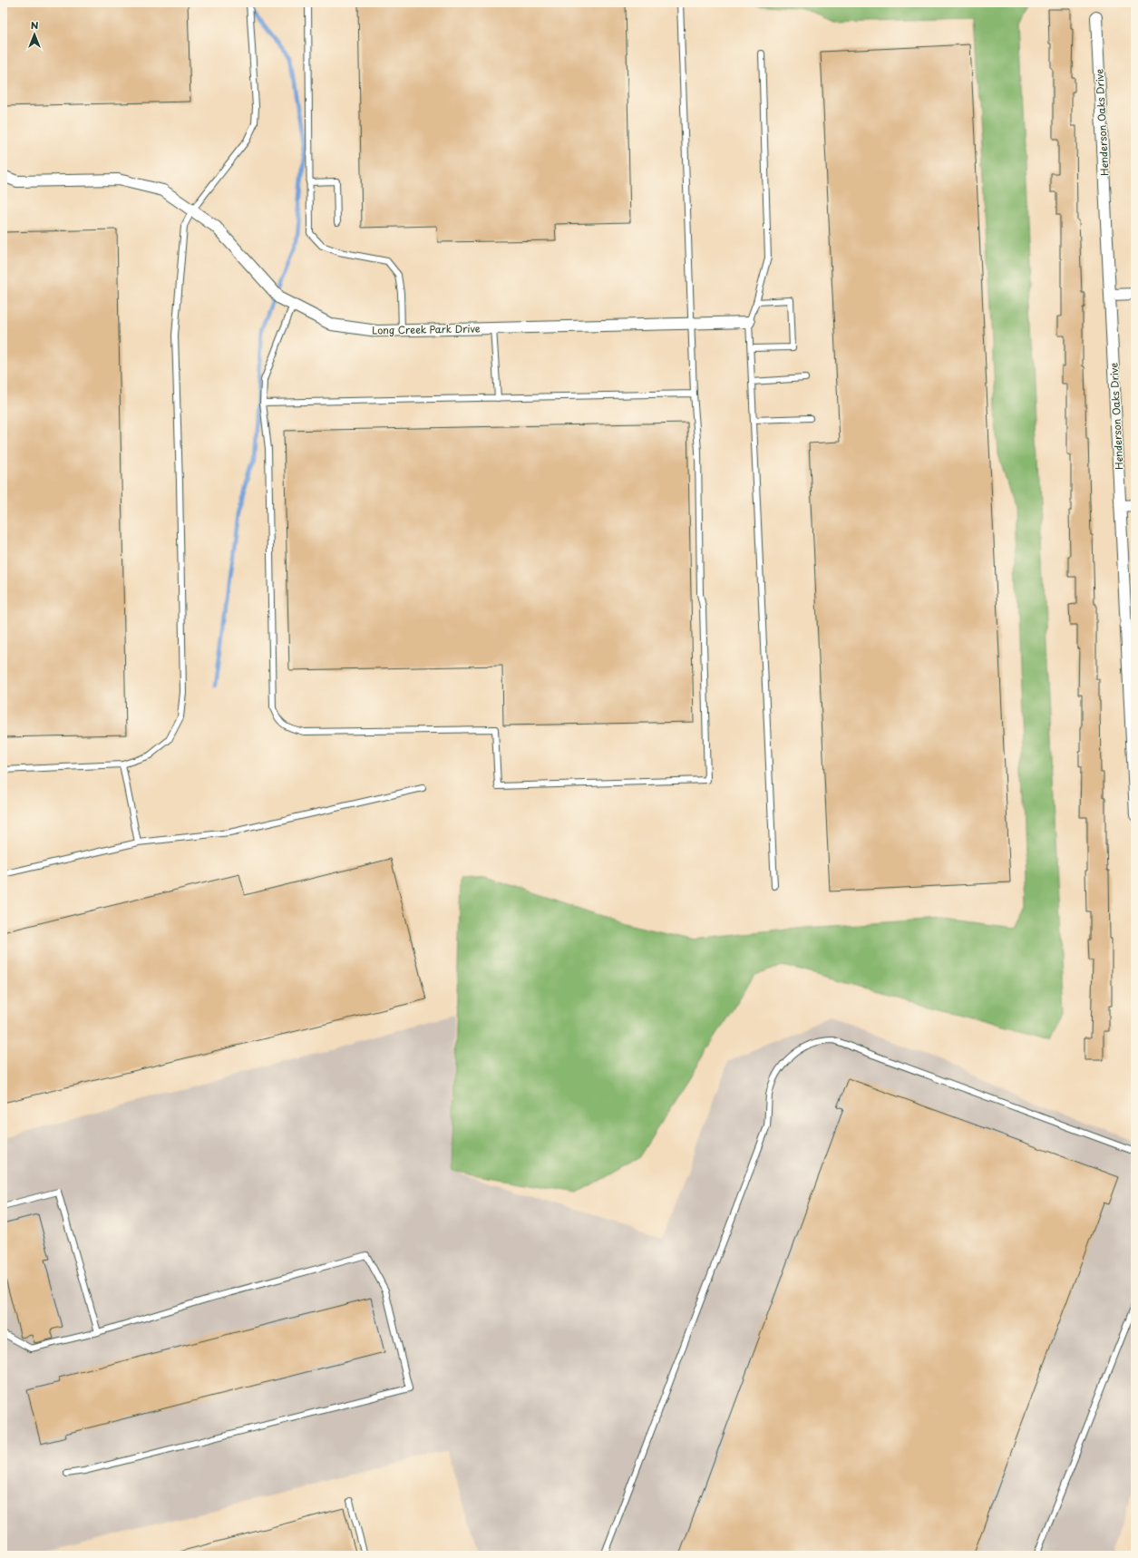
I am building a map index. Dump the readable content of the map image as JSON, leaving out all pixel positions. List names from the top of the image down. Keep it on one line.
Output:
{"streets":{"street":["Henderson Oaks Drive","Long Creek Park Drive"]},"north":"top"}
